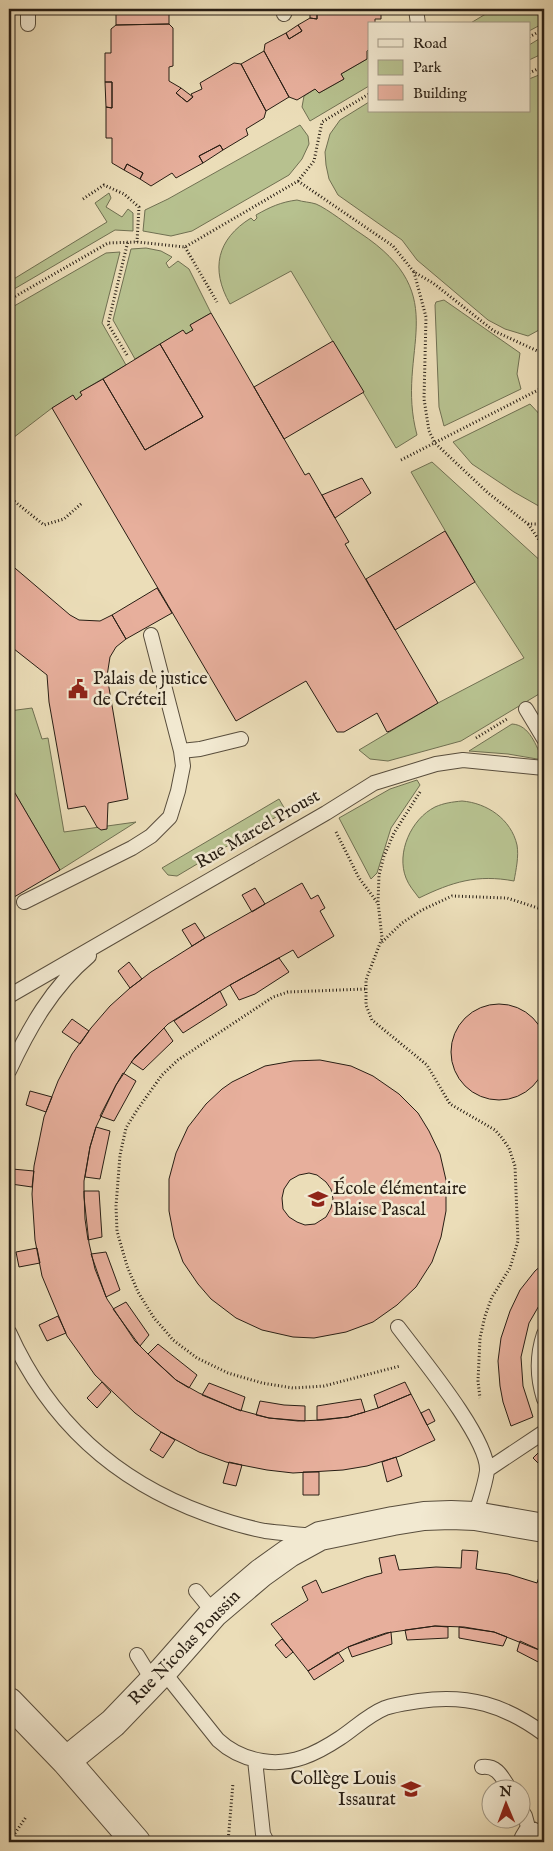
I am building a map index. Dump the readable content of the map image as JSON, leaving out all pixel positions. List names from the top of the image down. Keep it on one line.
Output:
{"streets":{"street":["Rue Nicolas Poussin"],"lane":["Rue Marcel Proust"]},"places":{"public building":["Palais de justice de Créteil"],"school or university":["École élémentaire Blaise Pascal","Collège Louis Issaurat"]},"legend":["Road","Park","Building"],"north":"top"}
